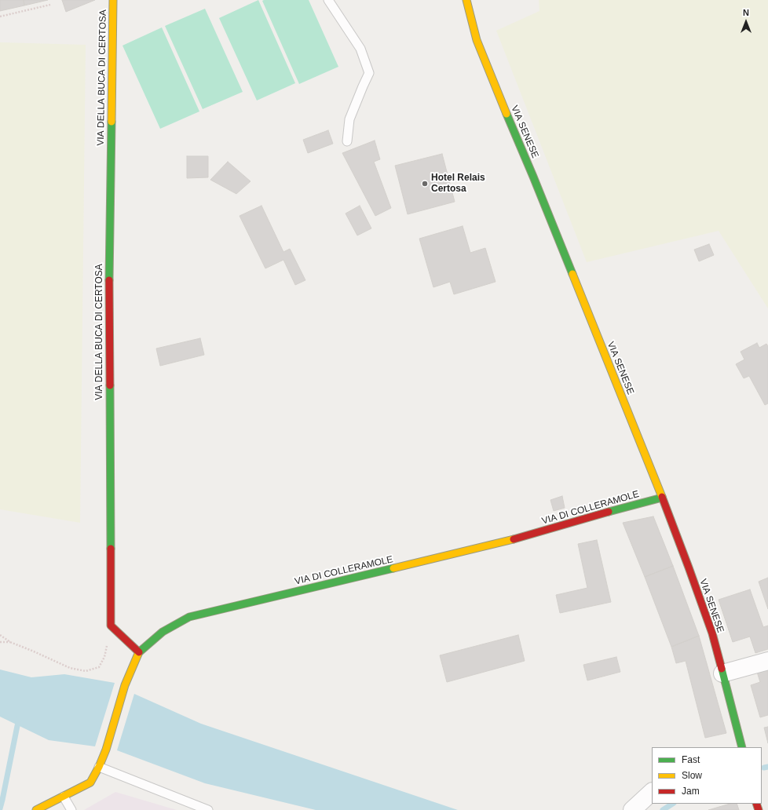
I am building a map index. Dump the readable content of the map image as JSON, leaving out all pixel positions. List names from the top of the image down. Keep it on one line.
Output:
{"streets":{"street":["VIA DELLA BUCA DI CERTOSA","VIA SENESE","VIA DI COLLERAMOLE"]},"crossings":[["VIA SENESE","VIA DI COLLERAMOLE"]],"places":["Hotel Relais Certosa"],"legend":["Fast","Slow","Jam"],"north":"top"}
